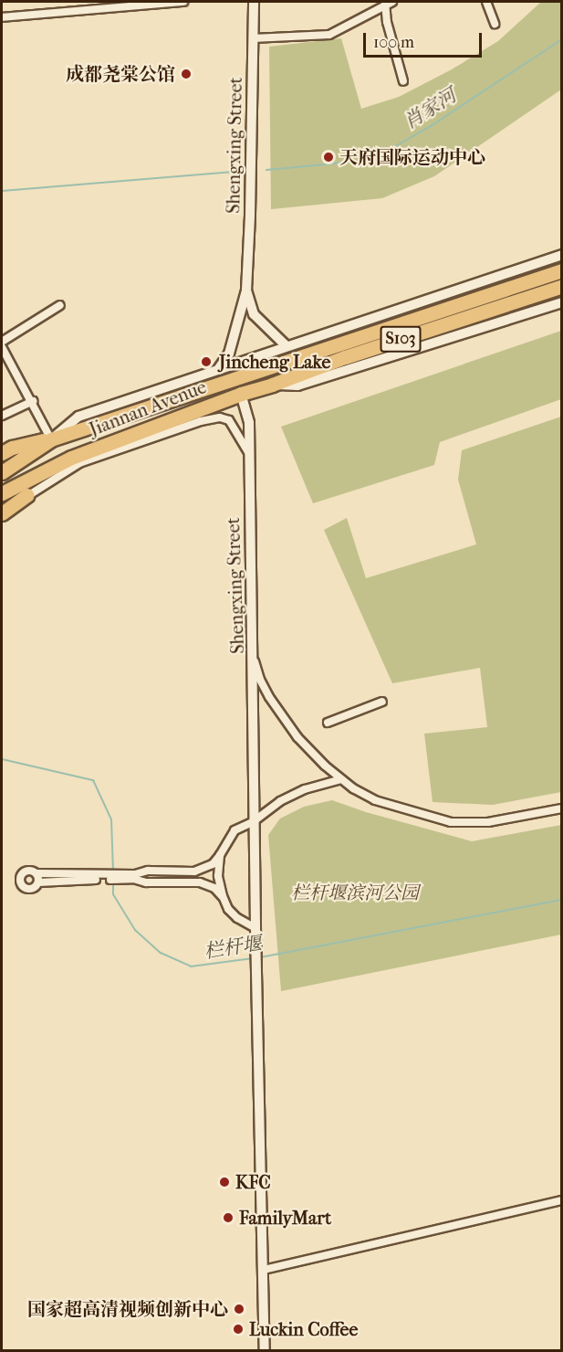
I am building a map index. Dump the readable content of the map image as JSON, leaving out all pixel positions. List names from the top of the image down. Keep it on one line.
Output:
{"streets":{"highway":["S103","Jiannan Avenue"],"street":["Shengxing Street"]},"crossings":[["Shengxing Street","Jiannan Avenue"]],"water":["肖家河","栏杆堰"],"parks":["栏杆堰滨河公园"],"places":["成都尧棠公馆","天府国际运动中心","Jincheng Lake","KFC","FamilyMart","国家超高清视频创新中心","Luckin Coffee"],"scale_bar":"100 m"}
